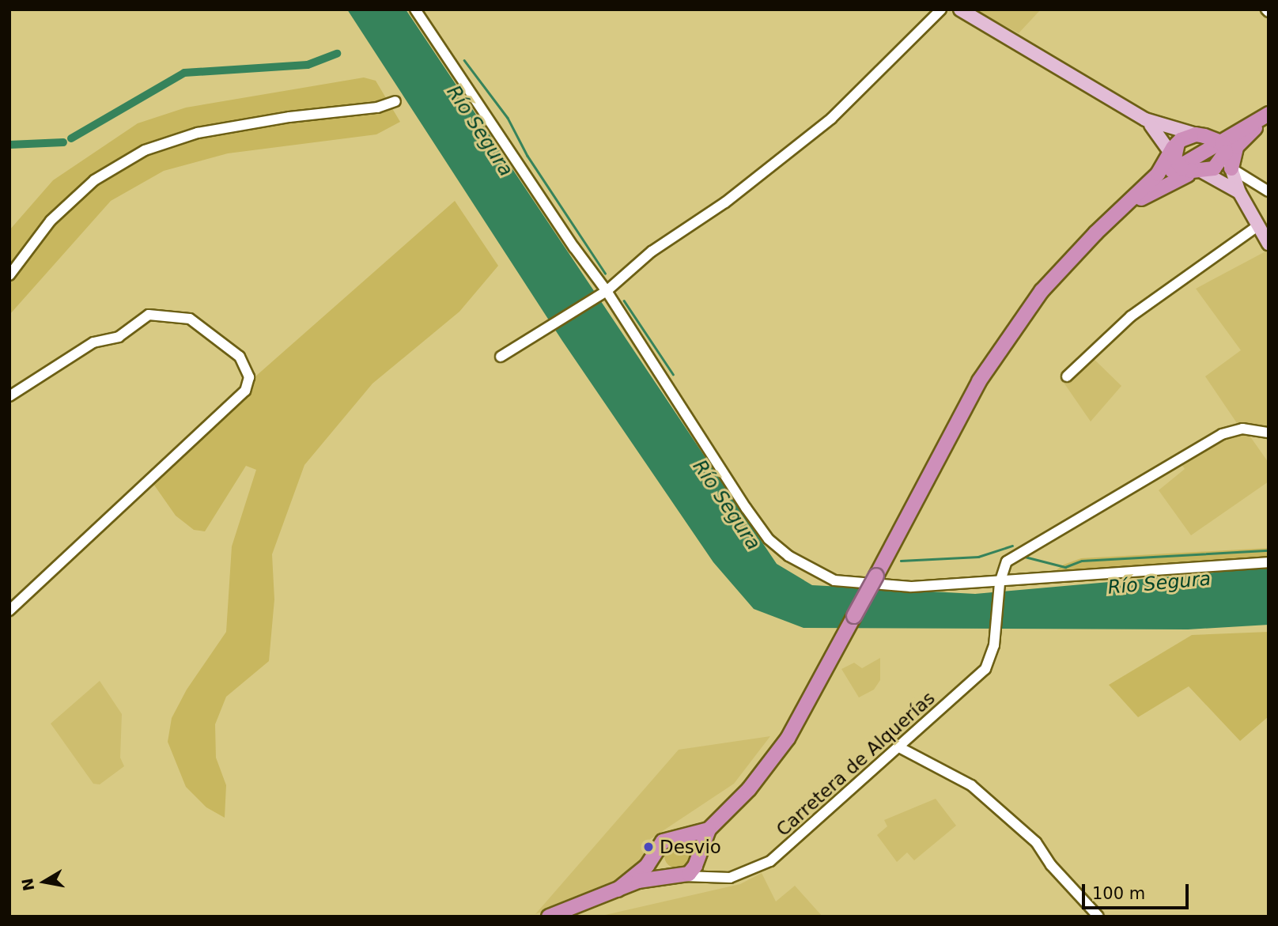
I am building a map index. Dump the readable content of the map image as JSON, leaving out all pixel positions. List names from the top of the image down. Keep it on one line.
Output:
{"streets":{"street":["Carretera de Alquerías"]},"water":["Río Segura"],"places":["Desvio"],"scale_bar":"100 m","north":"left"}
